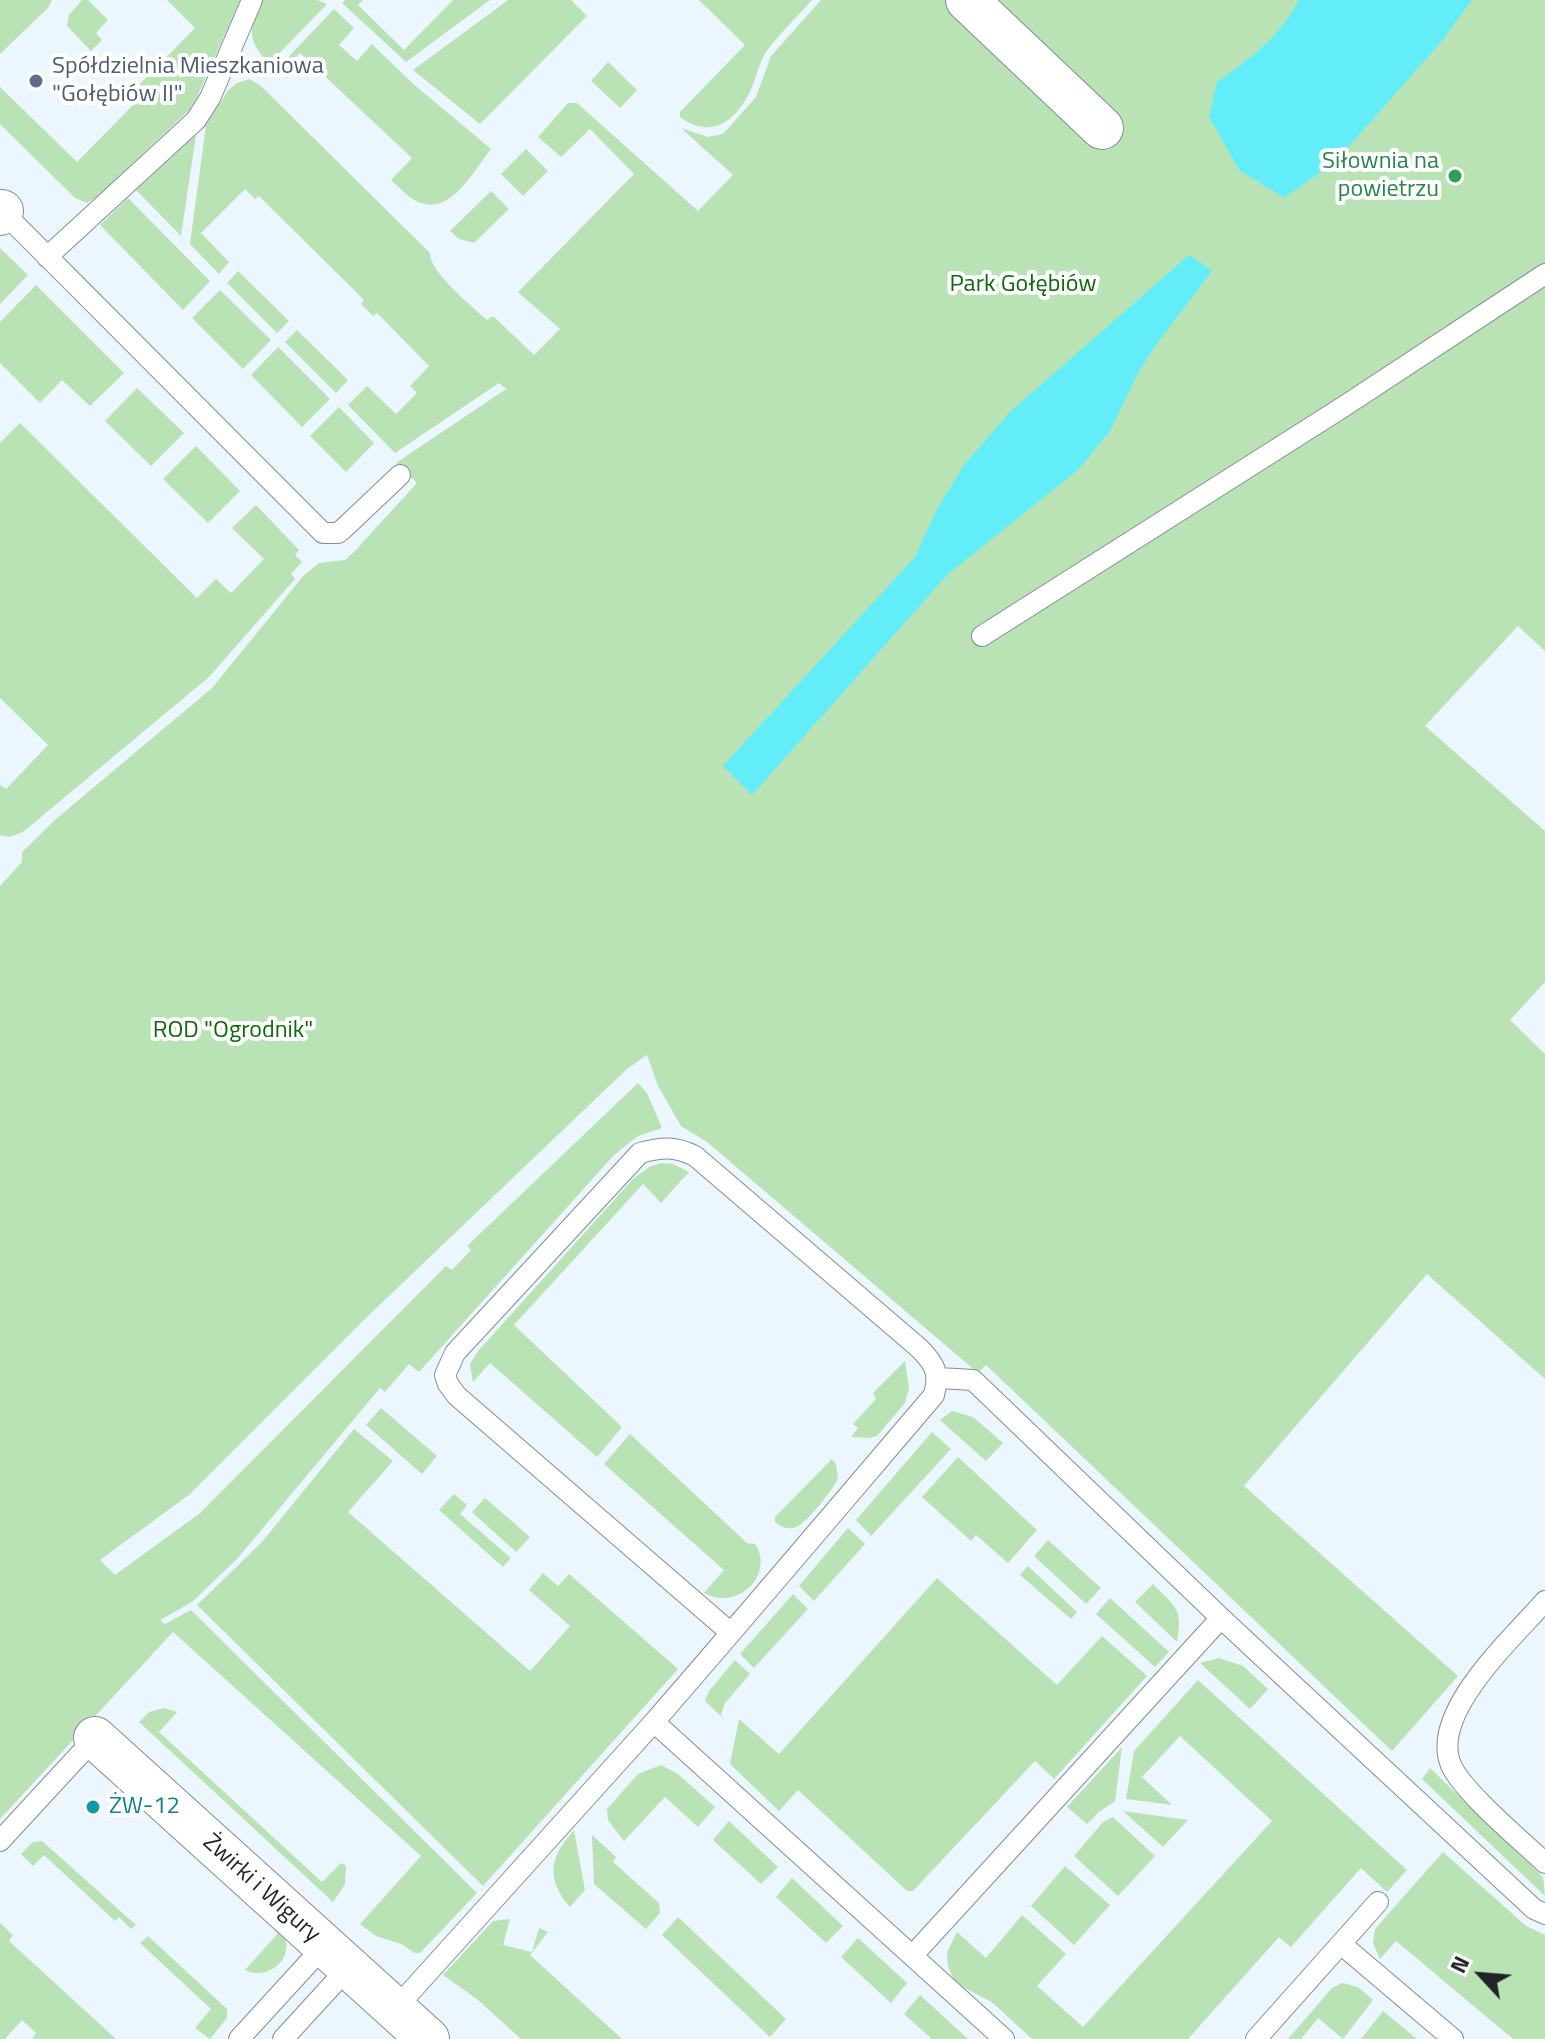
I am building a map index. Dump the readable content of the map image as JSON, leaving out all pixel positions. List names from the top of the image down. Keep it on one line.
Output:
{"streets":{"street":["Żwirki i Wigury"]},"parks":["Park Gołębiów","ROD \"Ogrodnik\""],"places":["Spółdzielnia Mieszkaniowa \"Gołębiów II\"","Siłownia na powietrzu","ŻW-12"],"north":"top left"}
